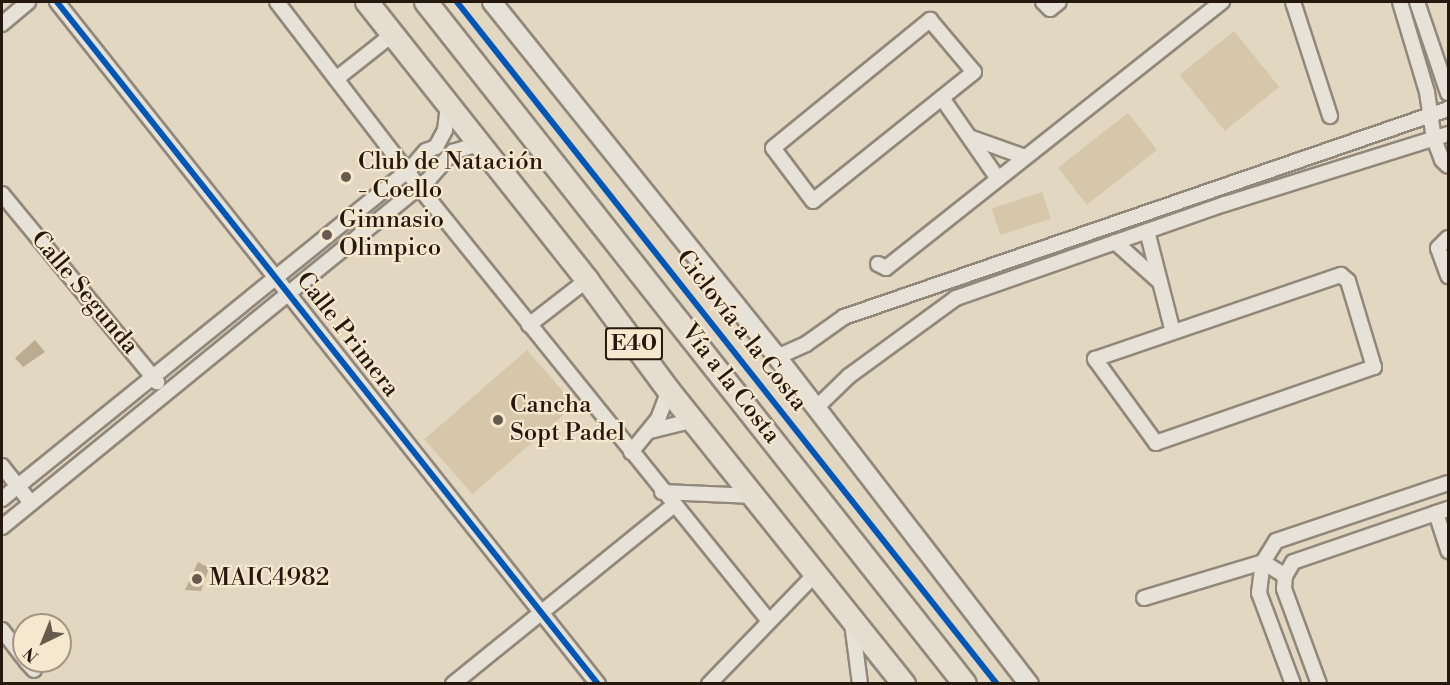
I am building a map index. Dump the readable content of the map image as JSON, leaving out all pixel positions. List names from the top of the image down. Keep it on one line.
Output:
{"streets":{"highway":["E40","Vía a la Costa"],"street":["Calle Segunda","Calle Primera"],"cycle path":["Ciclovía a la Costa"]},"places":["Club de Natación - Coello","Gimnasio Olimpico","Cancha Sopt Padel","MAIC4982"],"north":"bottom left"}
